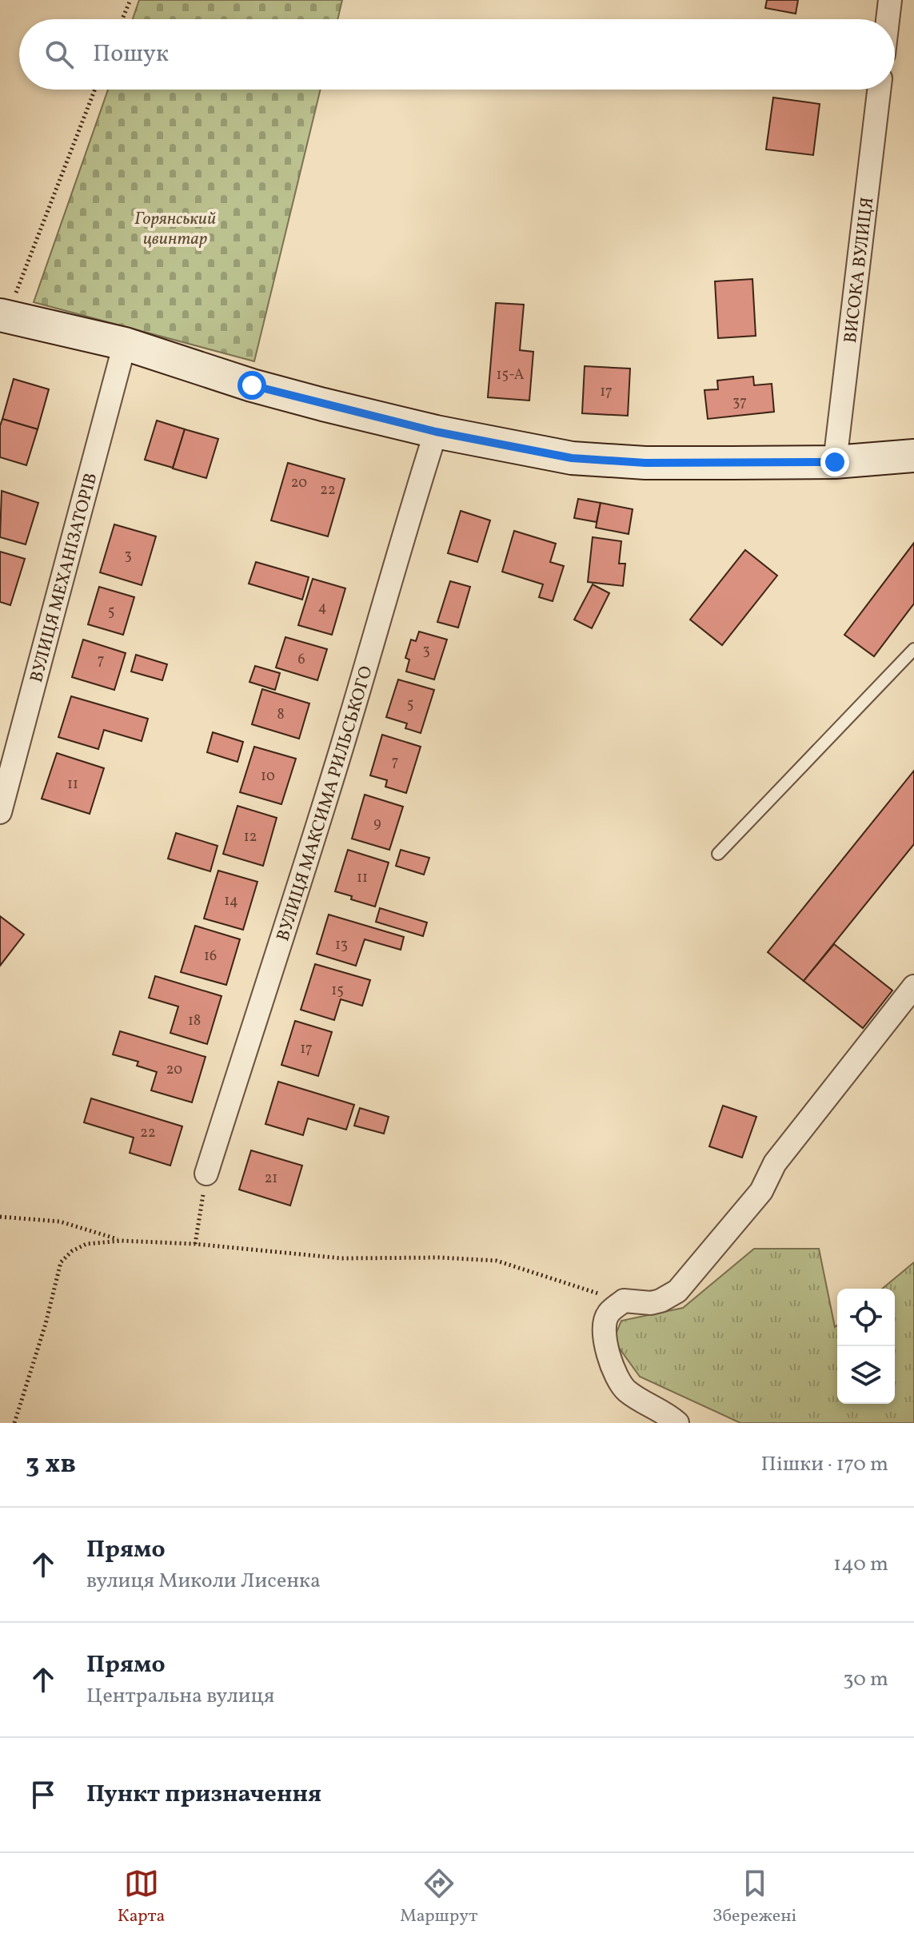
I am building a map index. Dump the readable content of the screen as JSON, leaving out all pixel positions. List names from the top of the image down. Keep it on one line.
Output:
{"streets":{"street":["ВИСОКА ВУЛИЦЯ","ВУЛИЦЯ МЕХАНІЗАТОРІВ","ВУЛИЦЯ МАКСИМА РИЛЬСЬКОГО"]},"parks":["Горянський цвинтар"],"house_numbers":["15-А","17","37","20","22","3","4","5","3","6","7","5","8","7","10","11","9","12","11","14","13","16","15","18","17","20","22","21"],"page":{"search":"Пошук","heading":["3 хв","Пішки · 170 m"],"list":[["Прямо","вулиця Миколи Лисенка","140 m"],["Прямо","Центральна вулиця","30 m"],"Пункт призначення"],"nav":["Карта","Маршрут","Збережені"]}}
